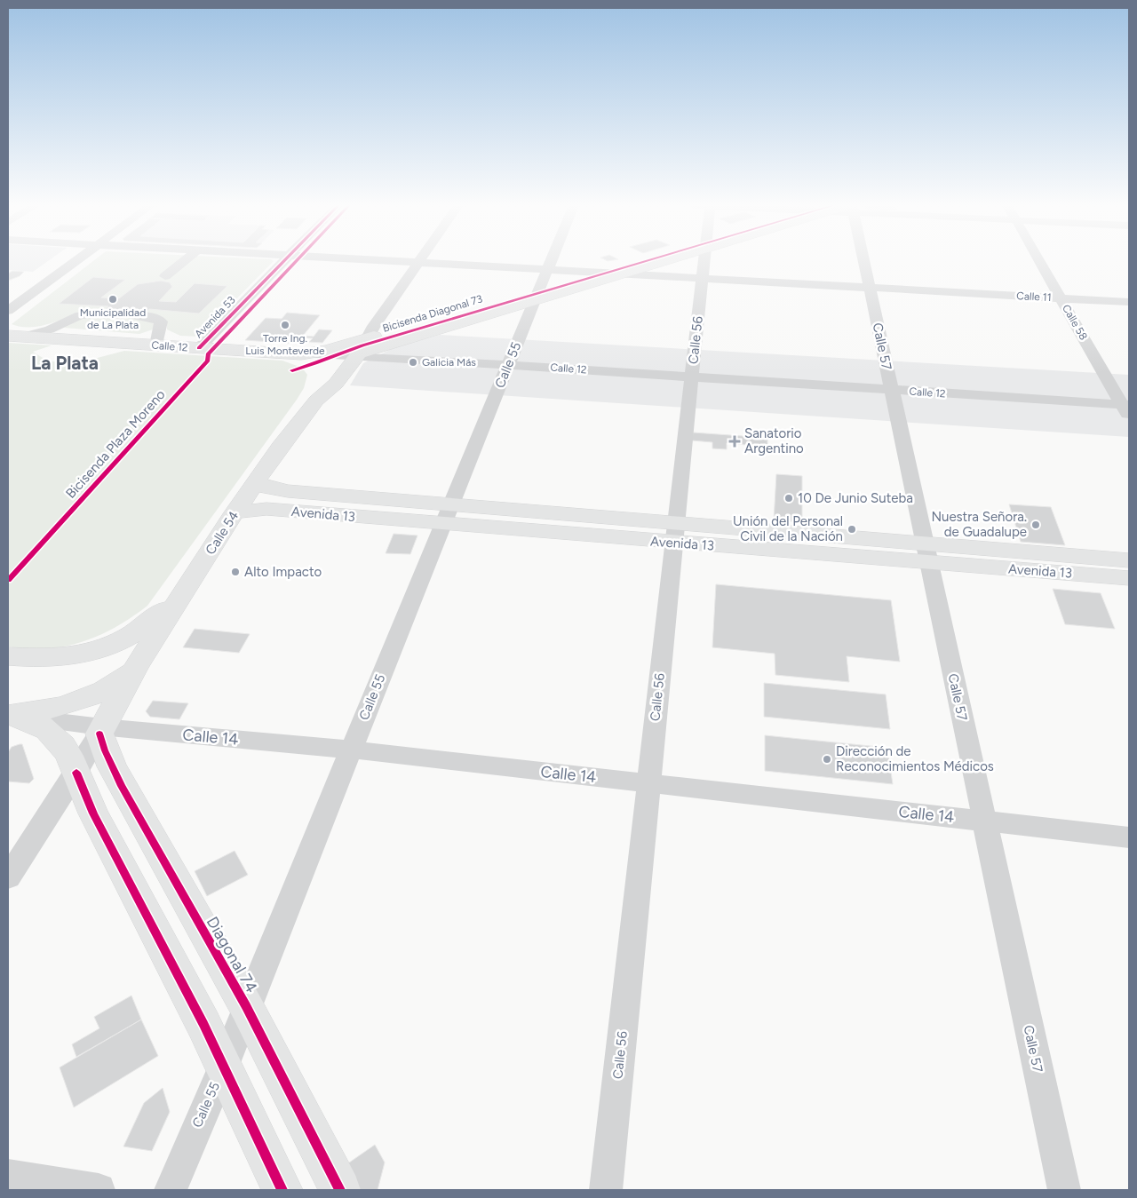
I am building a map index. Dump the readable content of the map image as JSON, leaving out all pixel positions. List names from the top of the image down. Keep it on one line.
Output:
{"streets":{"main road":["Calle 12","Avenida 13","Calle 54","Diagonal 74"],"street":["Calle 11","Avenida 53","Calle 58","Calle 56","Calle 57","Calle 55","Calle 14"],"cycle path":["Bicisenda Diagonal 73","Bicisenda Plaza Moreno"]},"crossings":[["Calle 11","Calle 58"],["Calle 11","Calle 56"],["Calle 11","Calle 57"],["Calle 11","Calle 55"],["Calle 11","Calle 54"],["Avenida 53","Calle 12"],["Calle 58","Calle 12"],["Calle 56","Calle 12"],["Calle 56","Avenida 13"],["Calle 56","Calle 14"],["Calle 12","Calle 57"],["Calle 12","Calle 55"],["Calle 12","Calle 54"],["Calle 57","Avenida 13"],["Calle 57","Calle 14"],["Calle 55","Avenida 13"],["Calle 55","Calle 14"],["Calle 55","Diagonal 74"],["Avenida 13","Calle 54"],["Calle 54","Calle 14"],["Calle 54","Diagonal 74"],["Calle 14","Diagonal 74"]],"districts":["La Plata"],"places":{"other":["Municipalidad de La Plata","Torre Ing. Luis Monteverde","Galicia Más","10 De Junio Suteba","Nuestra Señora. de Guadalupe","Unión del Personal Civil de la Nación","Alto Impacto","Dirección de Reconocimientos Médicos"],"health":["Sanatorio Argentino"]}}
